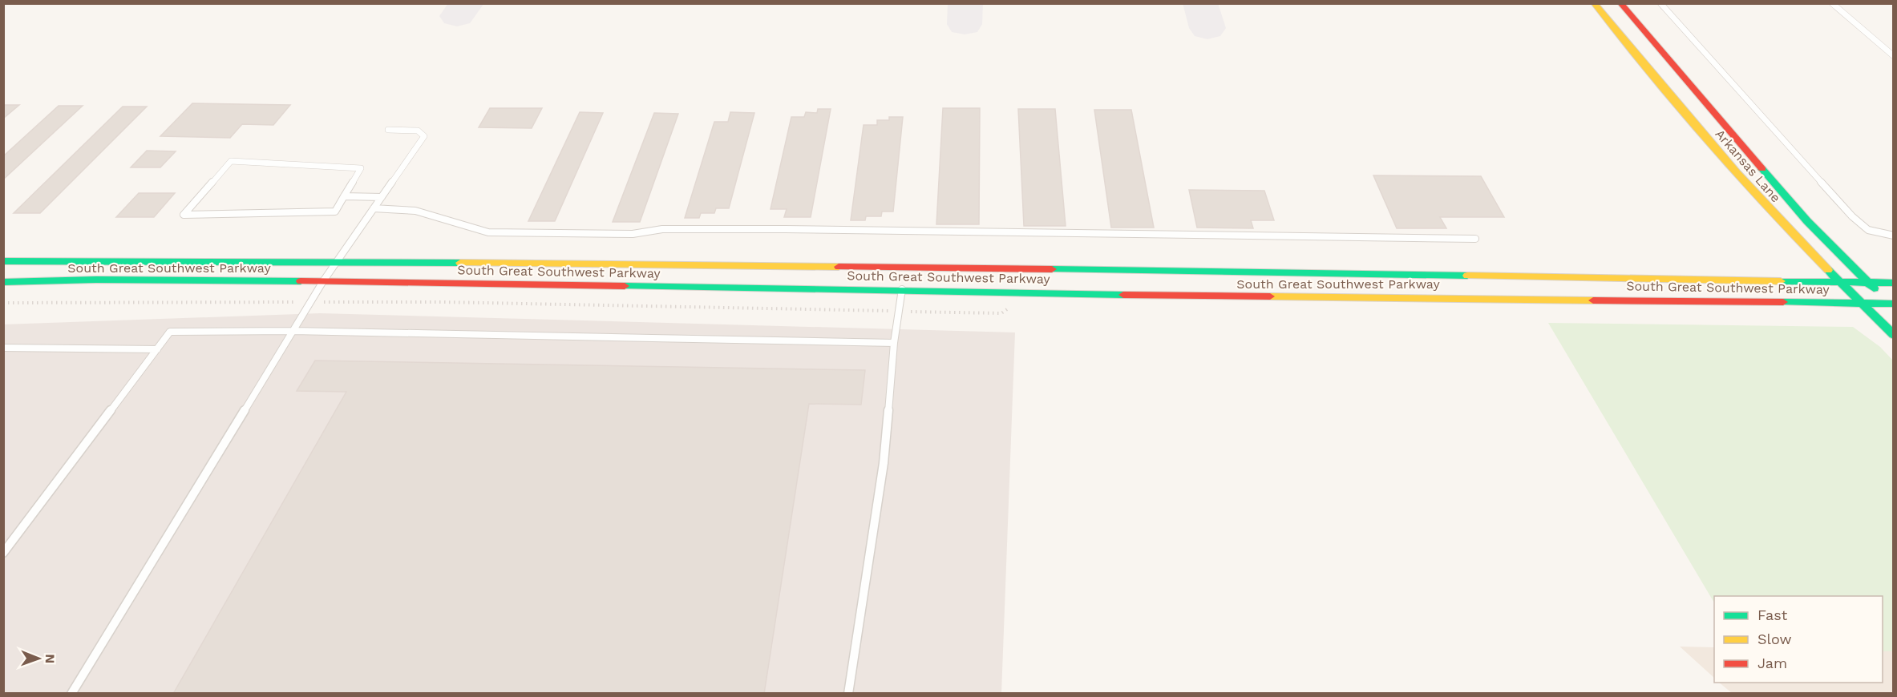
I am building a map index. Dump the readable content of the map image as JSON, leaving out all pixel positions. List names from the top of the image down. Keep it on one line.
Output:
{"streets":{"main road":["Arkansas Lane","South Great Southwest Parkway"]},"crossings":[["Arkansas Lane","South Great Southwest Parkway"]],"legend":["Fast","Slow","Jam"],"north":"right"}
